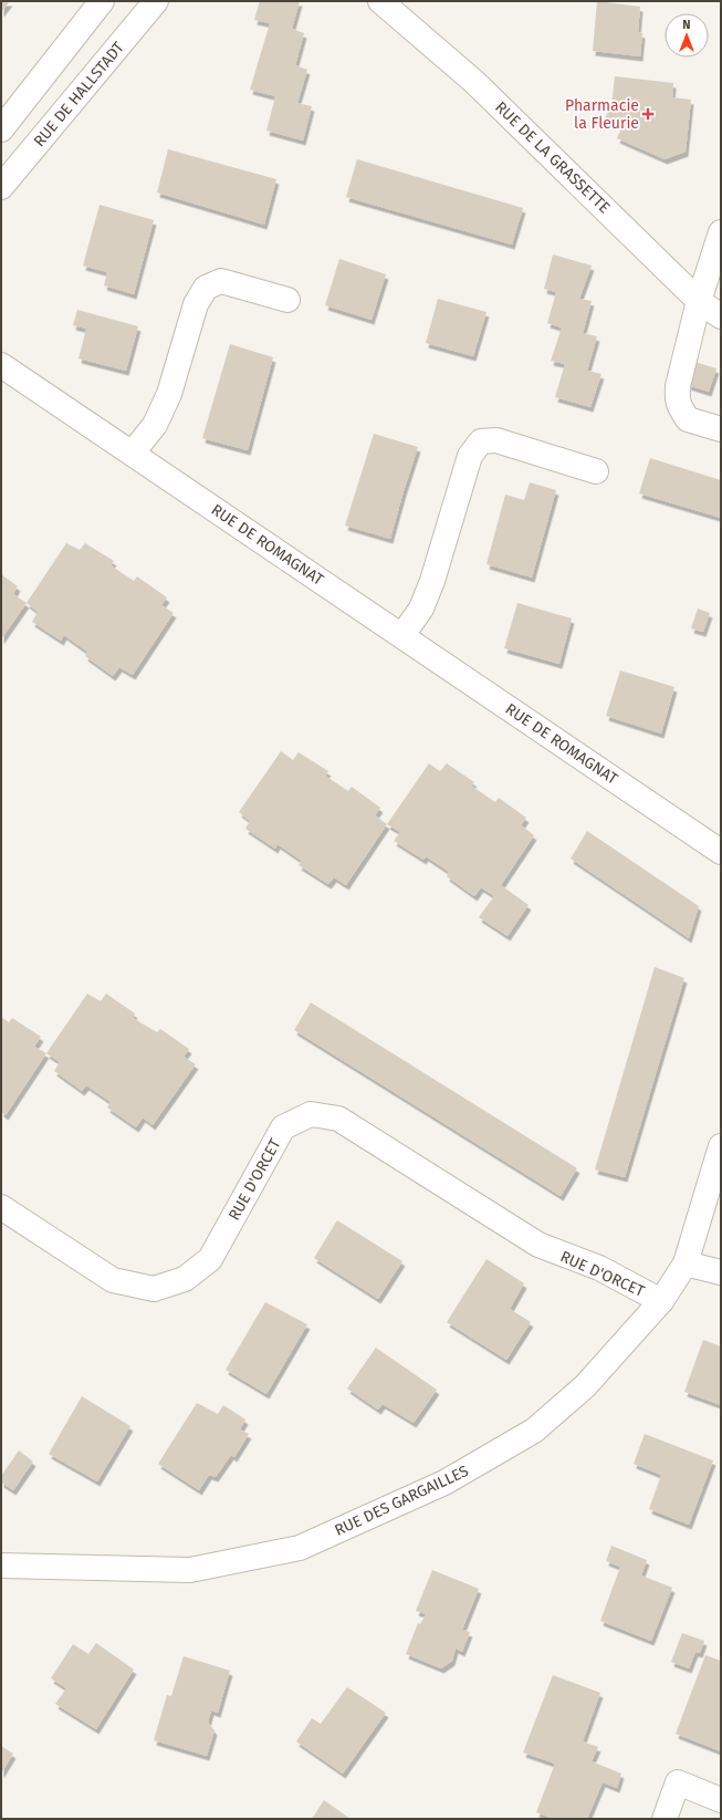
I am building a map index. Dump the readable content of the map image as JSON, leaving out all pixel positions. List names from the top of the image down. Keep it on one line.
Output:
{"streets":{"street":["RUE DE HALLSTADT","RUE DE LA GRASSETTE","RUE DE ROMAGNAT","RUE D'ORCET","RUE DES GARGAILLES"]},"crossings":[["RUE D'ORCET","RUE DES GARGAILLES"]],"places":{"health":["Pharmacie la Fleurie"]},"north":"top"}
